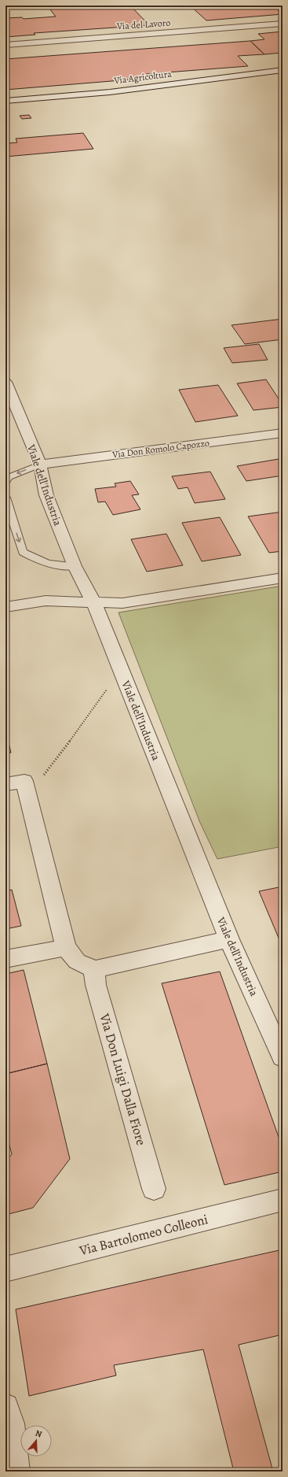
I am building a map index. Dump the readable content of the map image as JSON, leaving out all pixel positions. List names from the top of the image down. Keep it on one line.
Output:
{"streets":{"street":["Via del Lavoro","Via Agricoltura","Via Don Romolo Capozzo","Viale dell'Industria","Via Don Luigi Dalla Fiore","Via Bartolomeo Colleoni"]},"crossings":[["Via Don Romolo Capozzo","Viale dell'Industria"]],"north":"top"}
